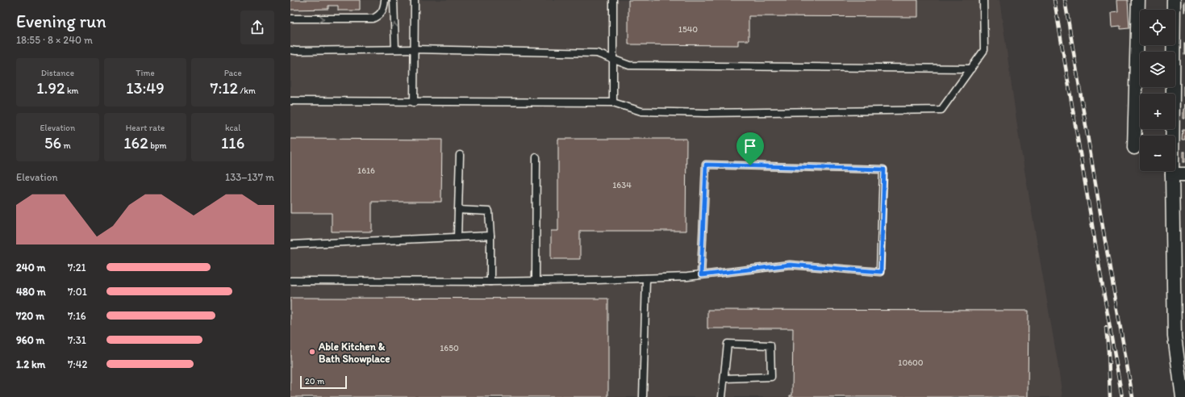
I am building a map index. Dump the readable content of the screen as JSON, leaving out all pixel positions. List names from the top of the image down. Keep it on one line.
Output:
{"places":["Able Kitchen & Bath Showplace"],"house_numbers":["1540","1616","1634","1650","10600"],"scale_bar":"20 m","page":{"heading":["Evening run","18:55 · 8 × 240 m"],"map_buttons":["+","−"],"stats":[["Distance","1.92 km"],["Time","13:49"],["Pace","7:12 /km"],["Elevation","56 m"],["Heart rate","162 bpm"],["kcal","116"]],"chart":["Elevation","133–137 m"],"list":[{"name":"240 m","note":"7:21"},{"name":"480 m","note":"7:01"},{"name":"720 m","note":"7:16"},{"name":"960 m","note":"7:31"},{"name":"1.2 km","note":"7:42"}],"scale":"20 m"}}
